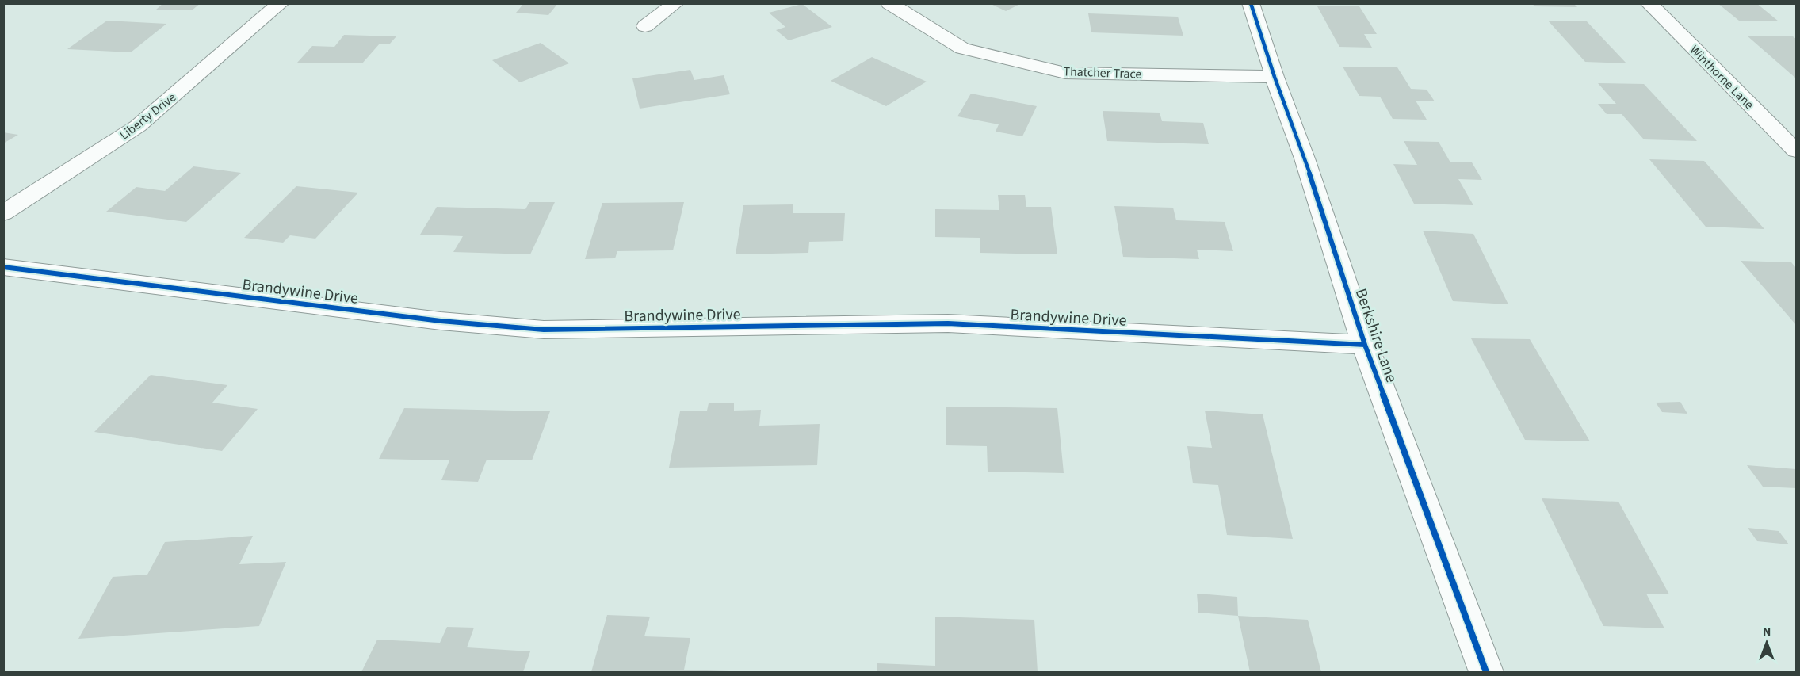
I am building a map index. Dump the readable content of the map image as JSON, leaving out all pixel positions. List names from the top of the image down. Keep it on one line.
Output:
{"streets":{"street":["Thatcher Trace","Winthorne Lane","Liberty Drive","Brandywine Drive","Berkshire Lane"]},"crossings":[["Thatcher Trace","Berkshire Lane"],["Brandywine Drive","Berkshire Lane"]],"north":"top"}
